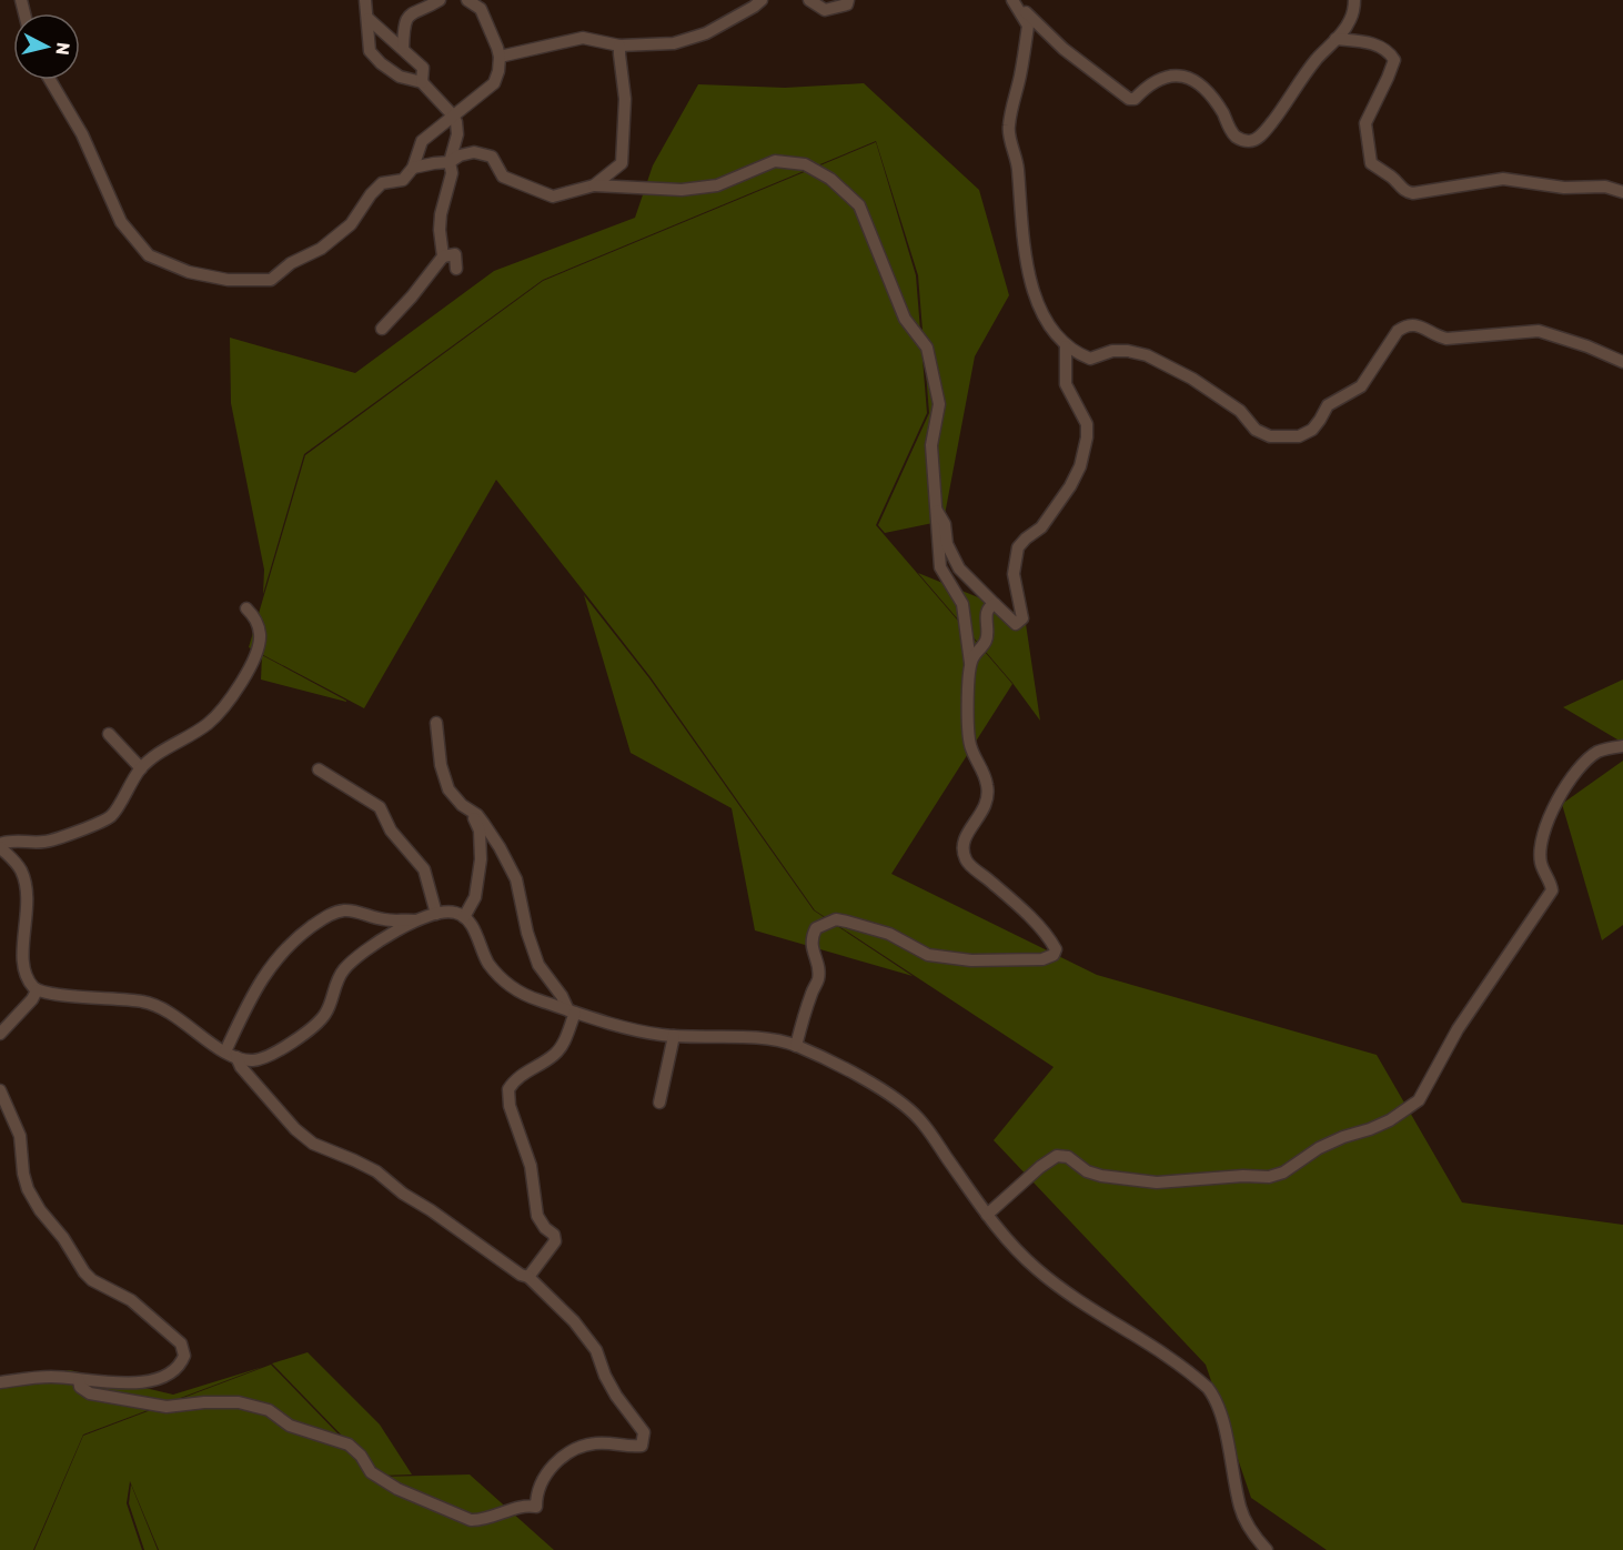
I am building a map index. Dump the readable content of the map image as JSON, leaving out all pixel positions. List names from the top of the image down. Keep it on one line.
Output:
{"north":"right"}
